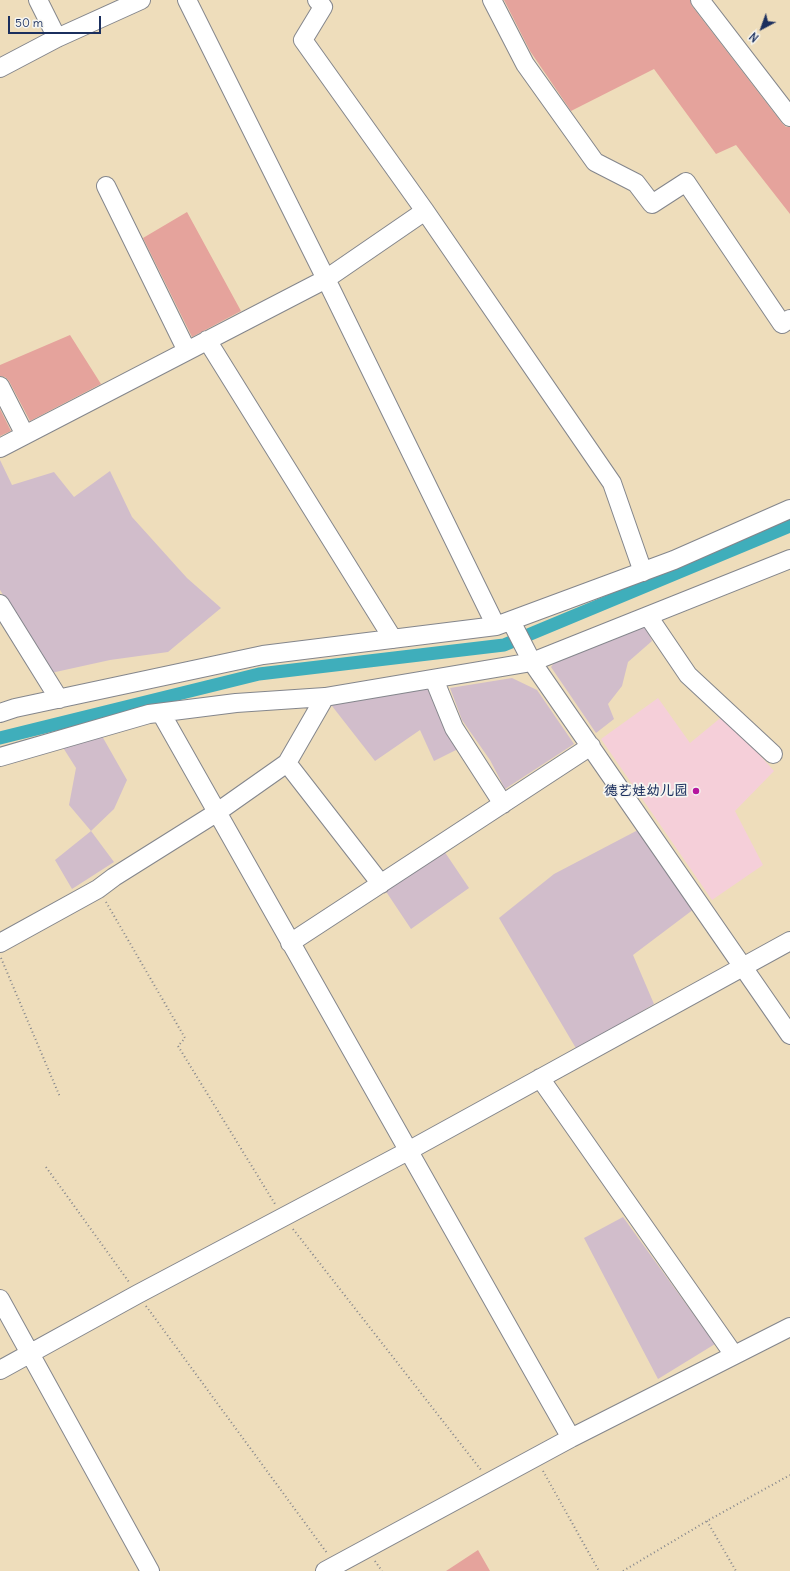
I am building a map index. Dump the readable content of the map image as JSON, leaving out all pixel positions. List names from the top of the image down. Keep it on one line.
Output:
{"places":["德艺娃幼儿园"],"scale_bar":"50 m","north":"bottom left"}
